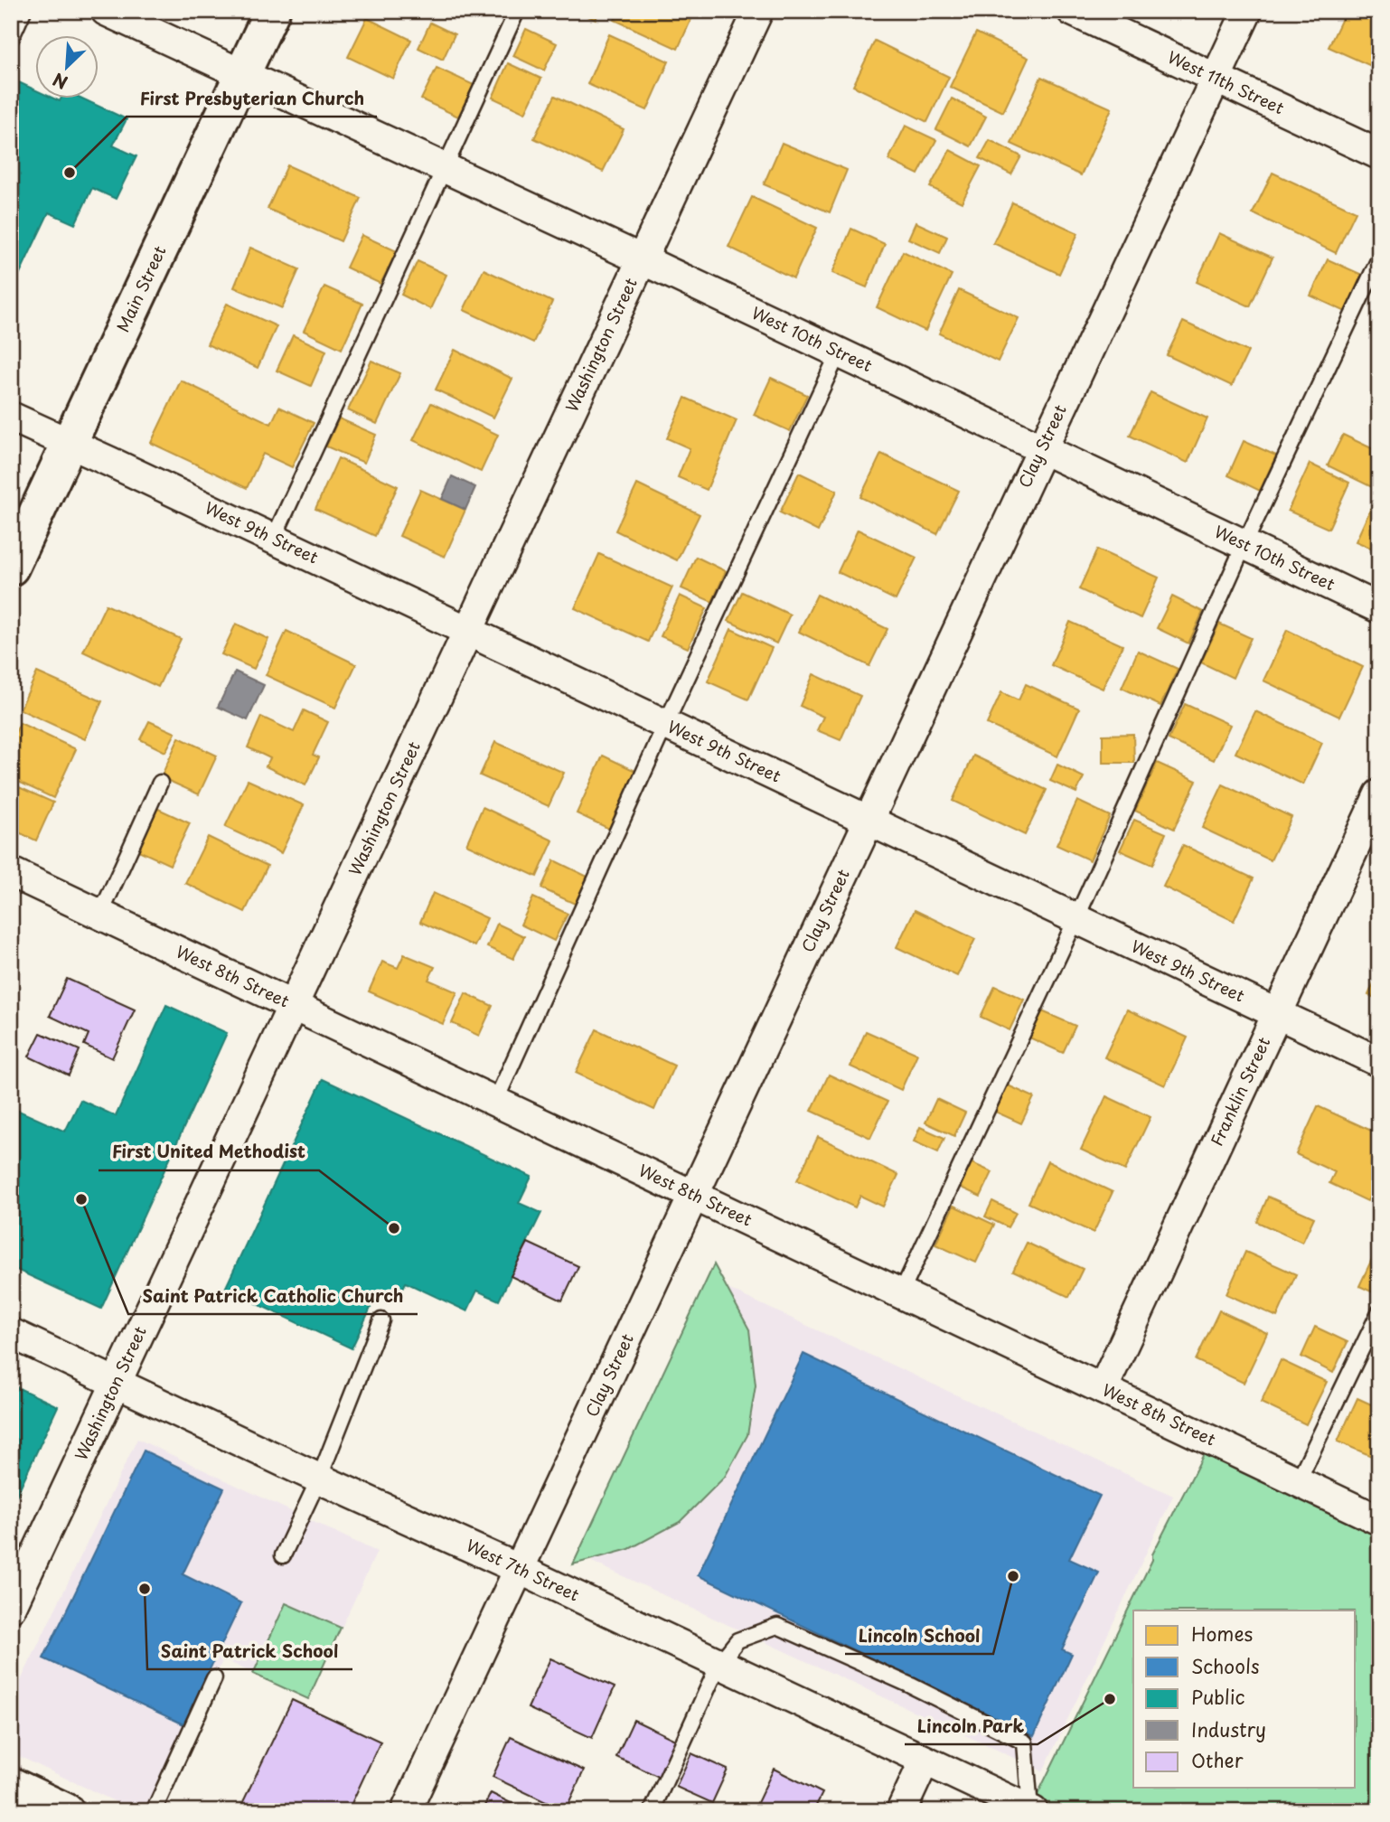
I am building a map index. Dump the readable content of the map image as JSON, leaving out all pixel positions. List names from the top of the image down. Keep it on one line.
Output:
{"streets":{"main road":["Main Street"],"street":["West 11th Street","West 10th Street","Washington Street","Clay Street","West 9th Street","West 8th Street","Franklin Street","West 7th Street"]},"crossings":[["West 11th Street","Clay Street"],["Main Street","West 10th Street"],["Main Street","West 9th Street"],["West 10th Street","Washington Street"],["West 10th Street","Clay Street"],["Washington Street","West 9th Street"],["Washington Street","West 8th Street"],["Washington Street","West 7th Street"],["Clay Street","West 9th Street"],["Clay Street","West 8th Street"],["Clay Street","West 7th Street"],["West 9th Street","Franklin Street"],["West 8th Street","Franklin Street"]],"places":["First Presbyterian Church","Saint Patrick Catholic Church","First United Methodist","Lincoln School","Saint Patrick School","Lincoln Park"],"legend":["Homes","Schools","Public","Industry","Other"],"north":"bottom left"}
